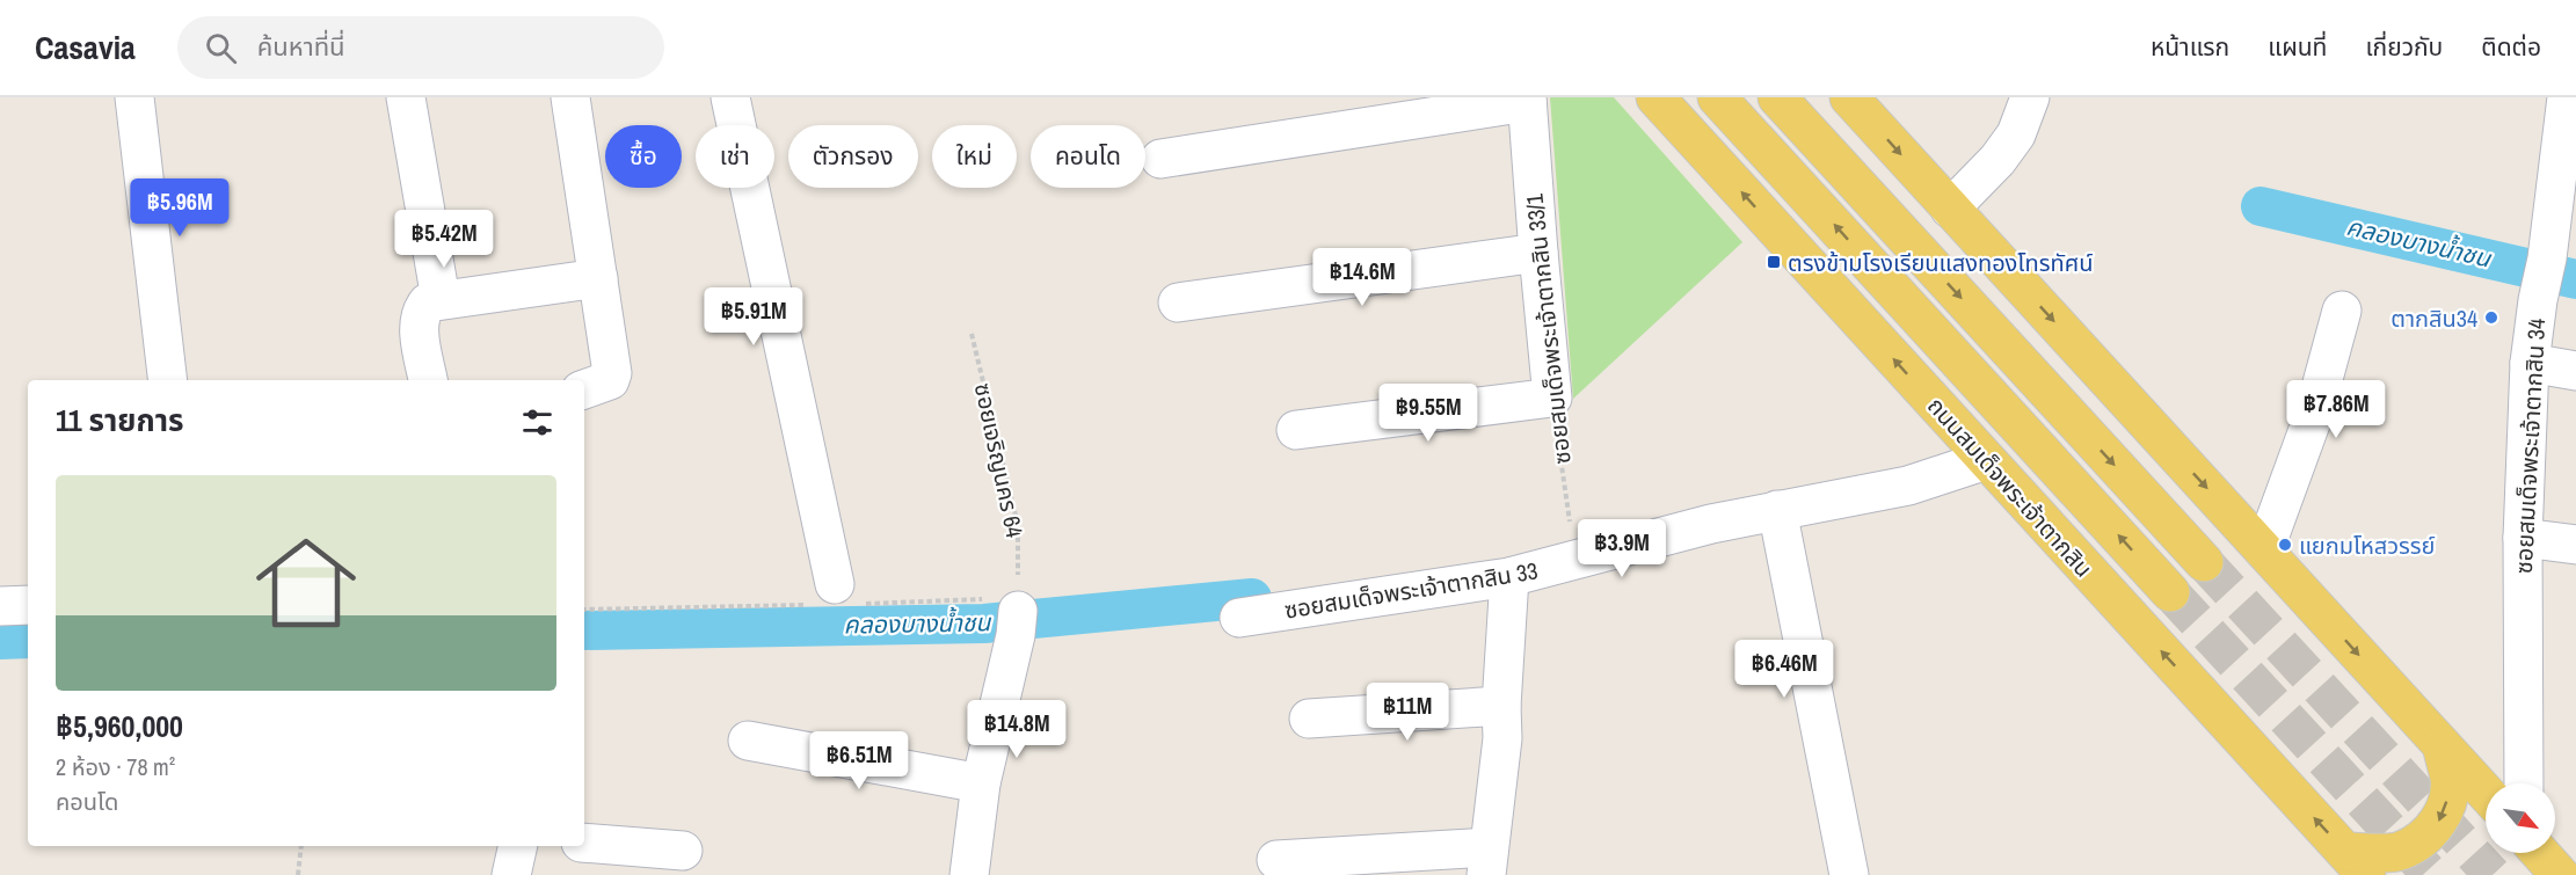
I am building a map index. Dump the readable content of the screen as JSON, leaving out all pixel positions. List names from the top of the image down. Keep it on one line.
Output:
{"streets":{"main road":["ถนนสมเด็จพระเจ้าตากสิน"],"street":["ซอยสมเด็จพระเจ้าตากสิน 33/1","ซอยสมเด็จพระเจ้าตากสิน 34","ซอยสมเด็จพระเจ้าตากสิน 33"],"path":["ซอยเจริญนคร 64"]},"crossings":[["ซอยสมเด็จพระเจ้าตากสิน 33/1","ซอยสมเด็จพระเจ้าตากสิน 33"],["ถนนสมเด็จพระเจ้าตากสิน","ซอยสมเด็จพระเจ้าตากสิน 33"]],"water":["คลองบางน้ำชน"],"places":{"transit":["ตรงข้ามโรงเรียนแสงทองโทรทัศน์"],"other":["ตากสิน34","แยกมโหสวรรย์"]},"north":"bottom right","page":{"header":"Casavia","search":"ค้นหาที่นี่","nav":["หน้าแรก","แผนที่","เกี่ยวกับ","ติดต่อ"],"chip":["ซื้อ","เช่า","ตัวกรอง","ใหม่","คอนโด"],"price":["฿5.96M","฿5.42M","฿14.6M","฿5.91M","฿7.86M","฿9.55M","฿3.9M","฿6.46M","฿11M","฿14.8M","฿6.51M"],"heading":"11 รายการ","list":[{"name":"฿5,960,000","note":"2 ห้อง · 78 m² · คอนโด"}]}}
